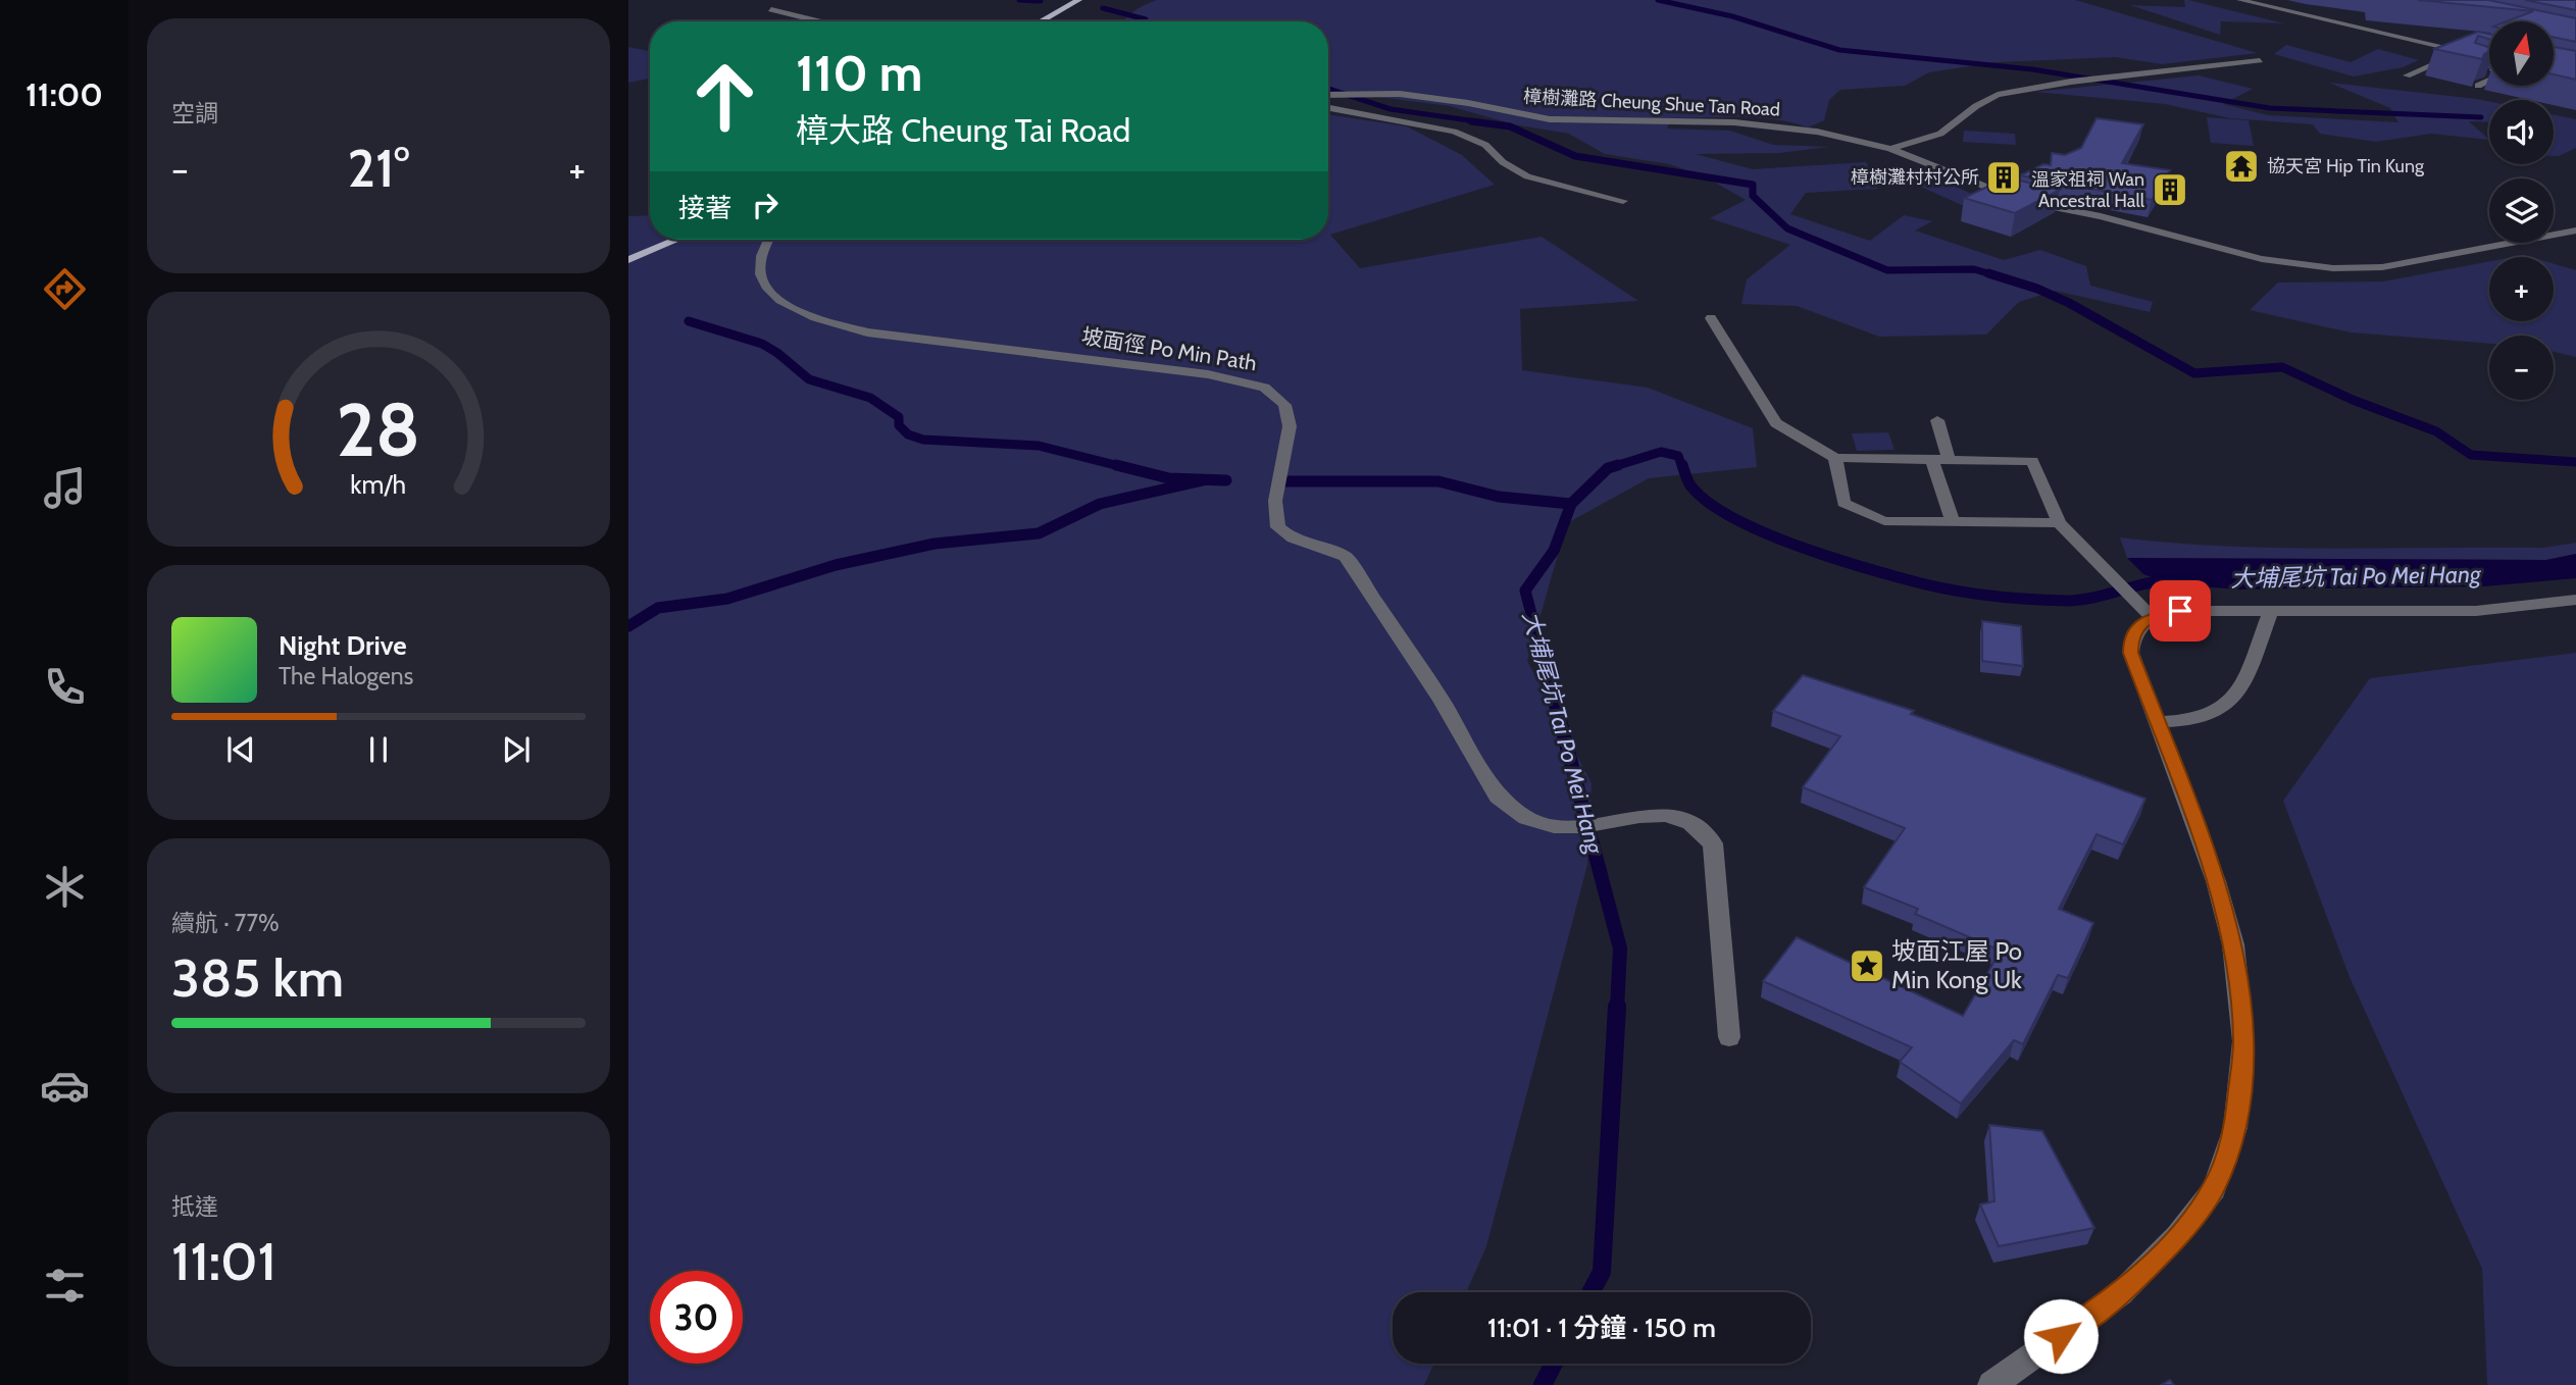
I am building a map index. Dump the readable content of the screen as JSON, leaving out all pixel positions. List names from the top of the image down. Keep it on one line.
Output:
{"streets":{"street":["樟樹灘路 Cheung Shue Tan Road","坡面徑 Po Min Path"]},"water":["大埔尾坑 Tai Po Mei Hang"],"places":{"temple":["協天宮 Hip Tin Kung"],"building":["樟樹灘村村公所","溫家祖祠 Wan Ancestral Hall"],"place":["坡面江屋 Po Min Kong Uk"]},"north":"top","page":{"tabs":"11:00","tile":["空調",["續航 · 77%","385 km"],["抵達","11:01"]],"map_buttons":["+","−"],"turn":["110 m","樟大路 Cheung Tai Road"],"heat":["−","21°","+"],"then":"接著","song":["Night Drive","The Halogens"],"limit":"30","trip":"11:01 · 1 分鐘 · 150 m","gauge":["28","km/h"]}}
